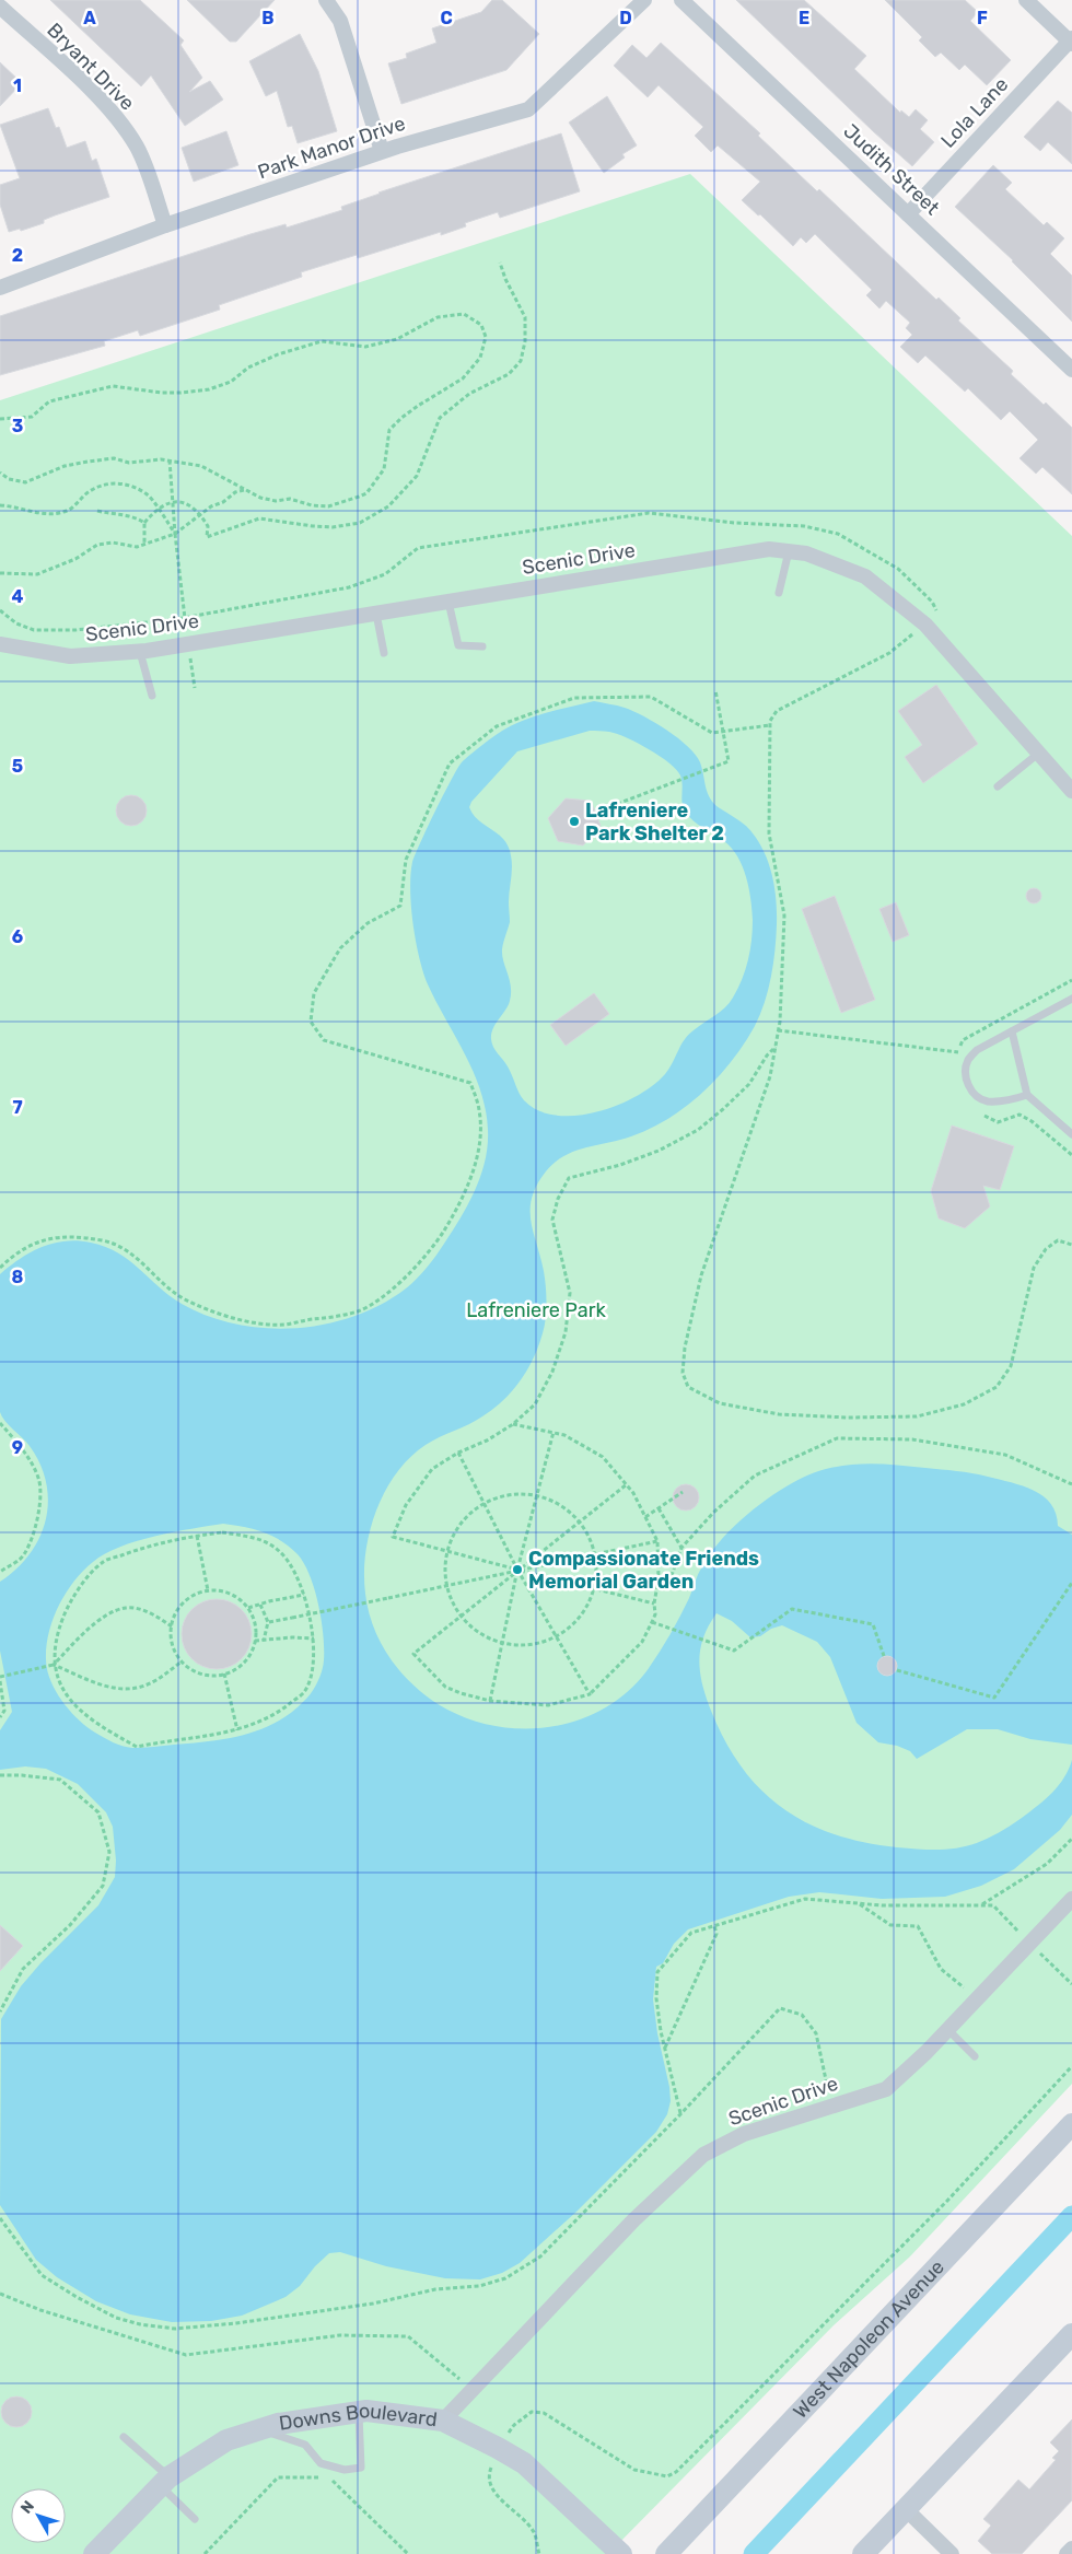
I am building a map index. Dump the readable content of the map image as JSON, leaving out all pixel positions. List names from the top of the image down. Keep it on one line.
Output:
{"streets":{"main road":["West Napoleon Avenue","Downs Boulevard"],"street":["Bryant Drive","Lola Lane","Park Manor Drive","Judith Street","Scenic Drive"]},"crossings":[["Bryant Drive","Park Manor Drive"],["Lola Lane","Judith Street"],["Scenic Drive","Downs Boulevard"]],"parks":["Lafreniere Park"],"places":["Lafreniere Park Shelter 2","Compassionate Friends Memorial Garden"],"north":"top left","grid":{"columns":["A","B","C","D","E","F"],"rows":["1","2","3","4","5","6","7","8","9"]}}
